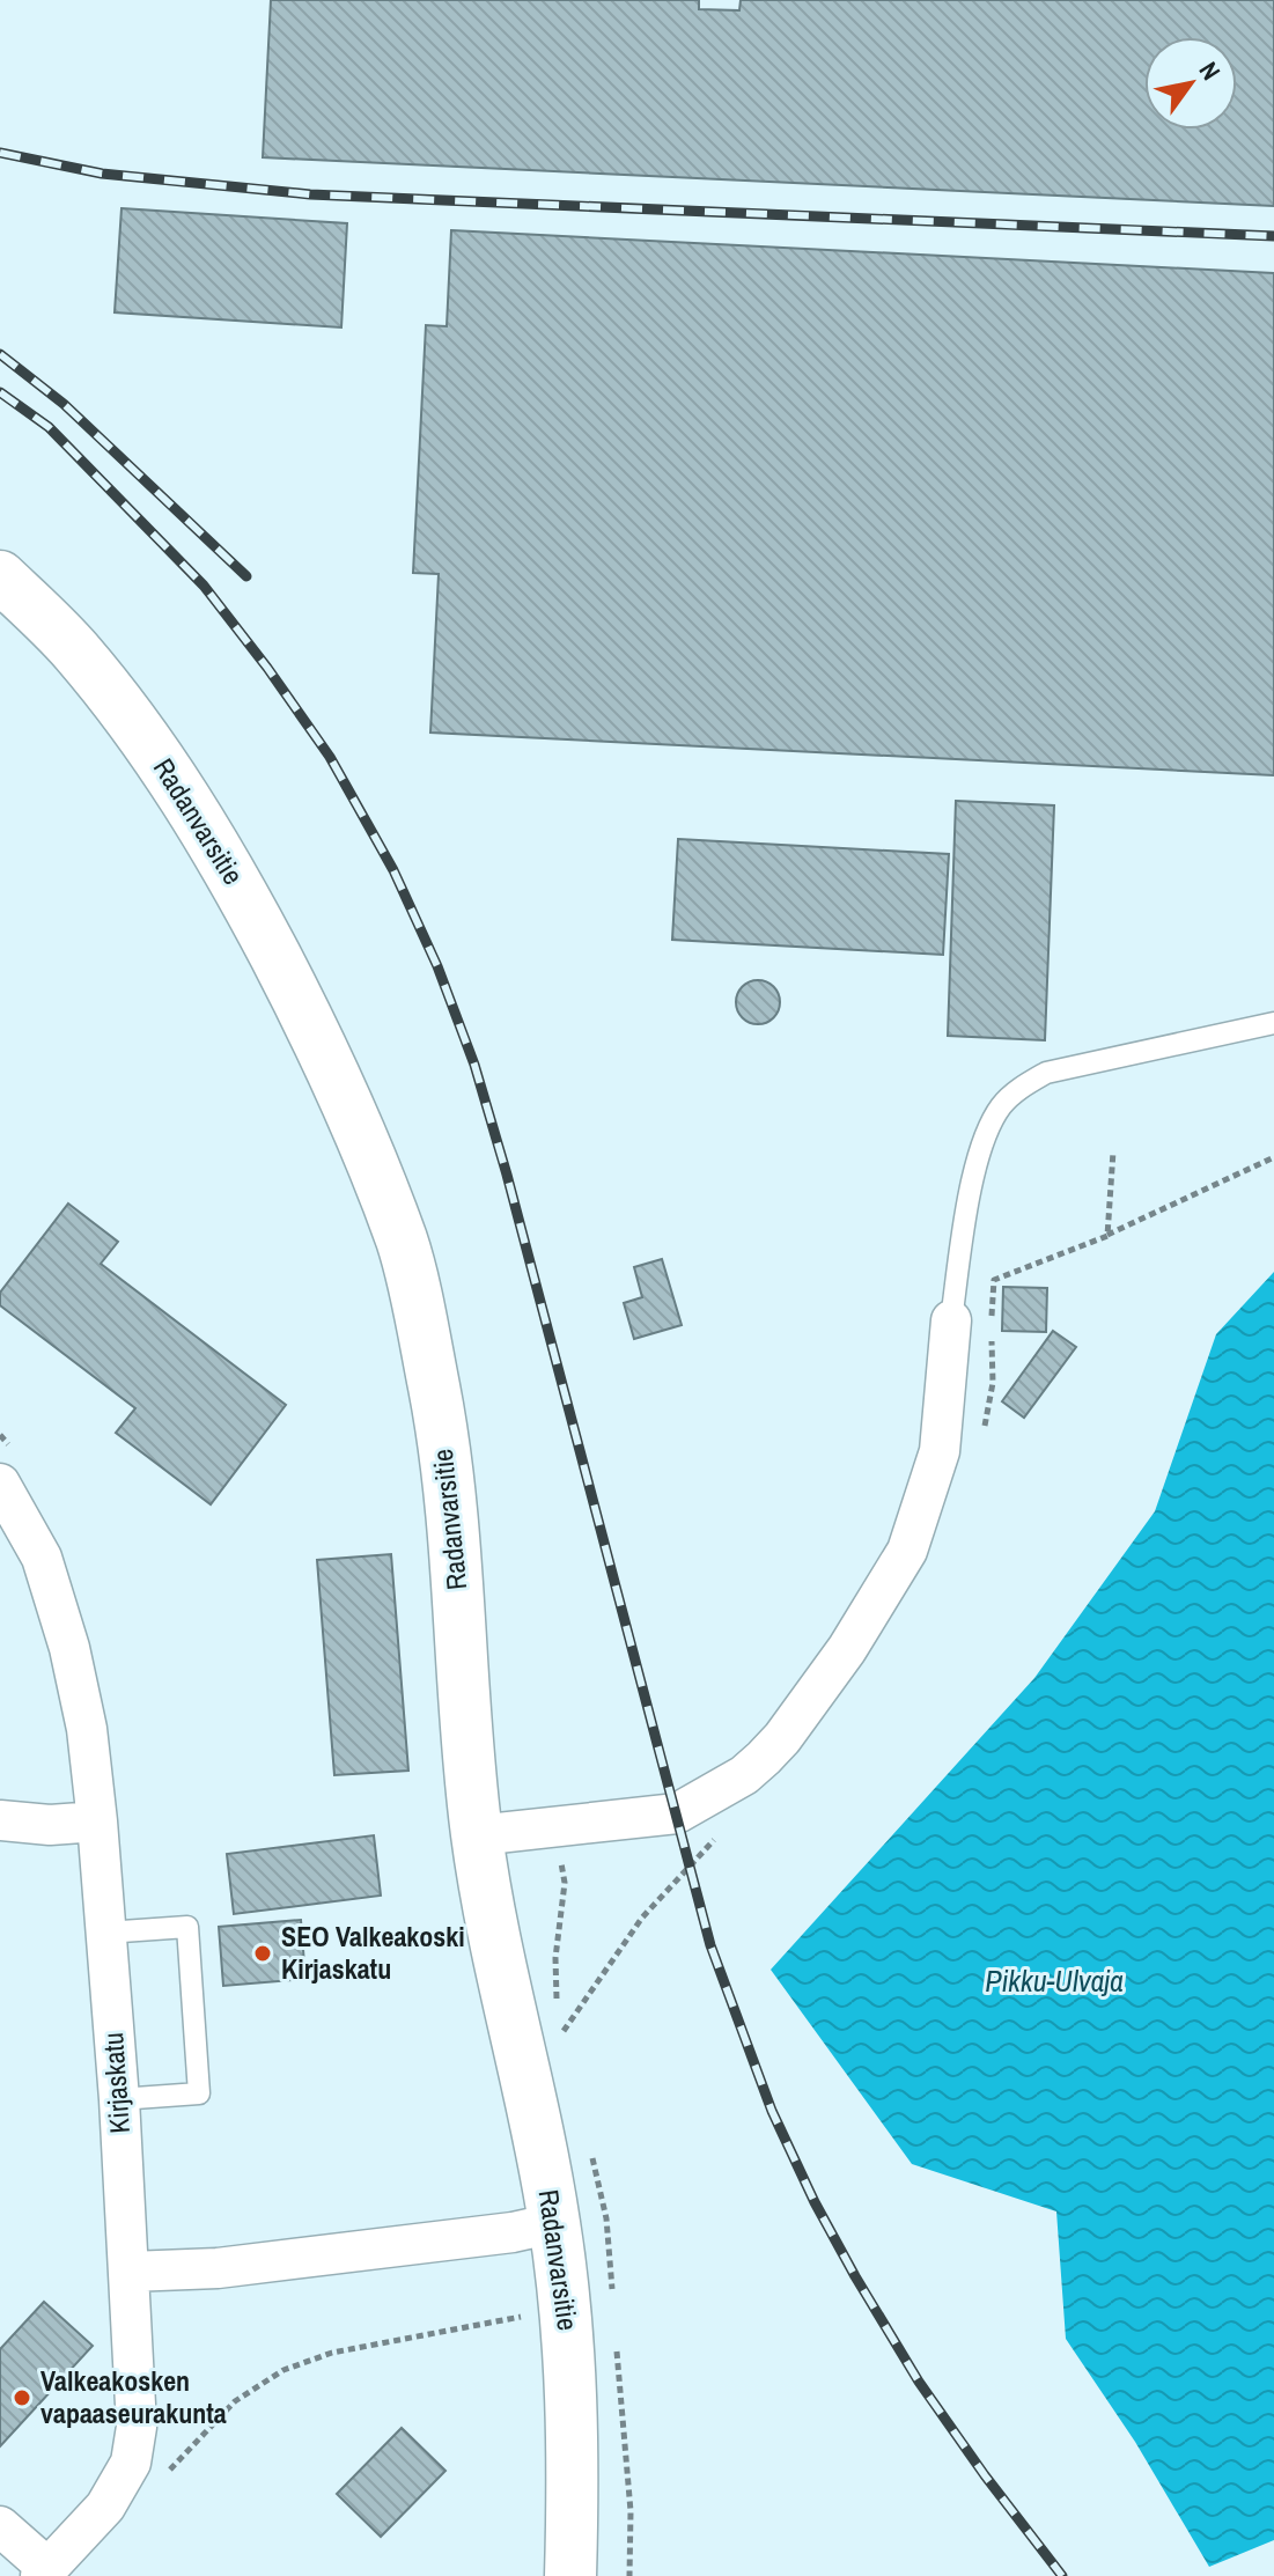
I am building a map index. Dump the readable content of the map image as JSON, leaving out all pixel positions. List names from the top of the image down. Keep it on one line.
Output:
{"streets":{"street":["Radanvarsitie","Kirjaskatu"]},"water":["Pikku-Ulvaja"],"places":["SEO Valkeakoski Kirjaskatu","Valkeakosken vapaaseurakunta"],"north":"top right"}
